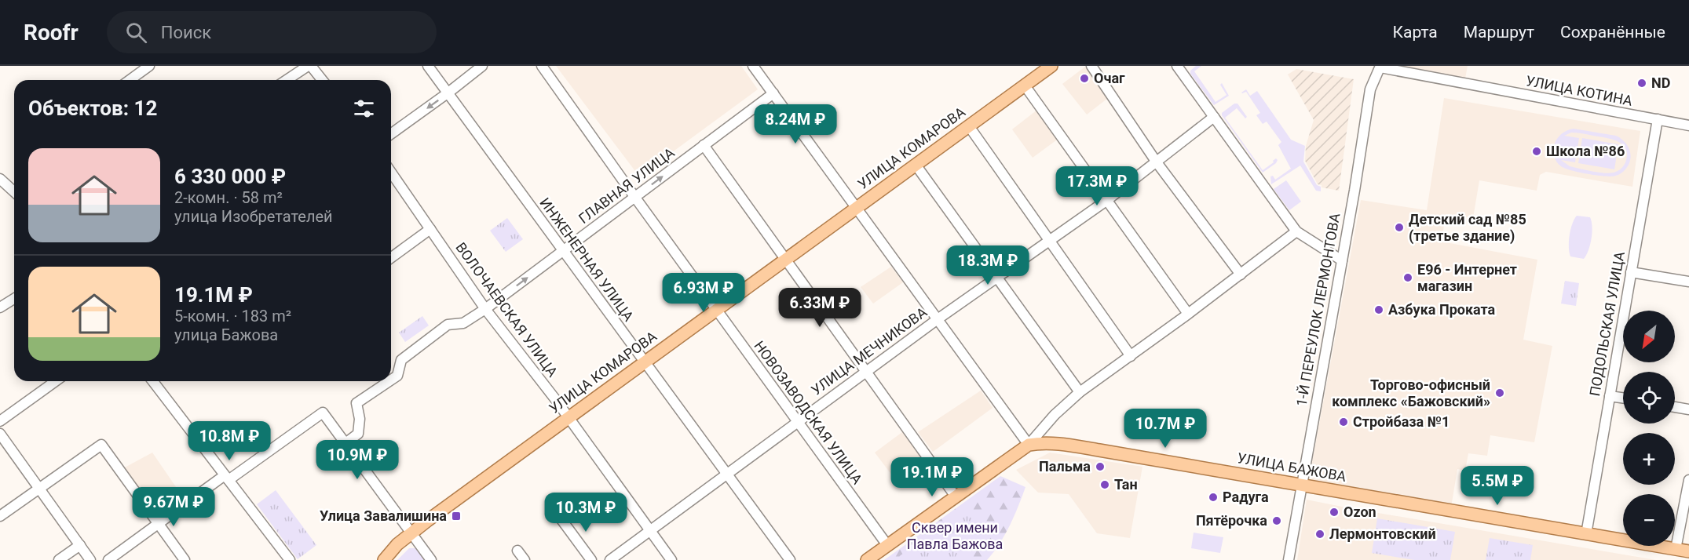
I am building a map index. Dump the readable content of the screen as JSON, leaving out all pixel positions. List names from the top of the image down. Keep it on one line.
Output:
{"streets":{"main road":["УЛИЦА КОМАРОВА","УЛИЦА БАЖОВА"],"street":["УЛИЦА КОТИНА","ГЛАВНАЯ УЛИЦА","ИНЖЕНЕРНАЯ УЛИЦА","ВОЛОЧАЕВСКАЯ УЛИЦА","1-Й ПЕРЕУЛОК ЛЕРМОНТОВА","ПОДОЛЬСКАЯ УЛИЦА","УЛИЦА МЕЧНИКОВА","НОВОЗАВОДСКАЯ УЛИЦА"]},"crossings":[["УЛИЦА КОТИНА","1-Й ПЕРЕУЛОК ЛЕРМОНТОВА"],["УЛИЦА КОТИНА","ПОДОЛЬСКАЯ УЛИЦА"],["УЛИЦА КОМАРОВА","ИНЖЕНЕРНАЯ УЛИЦА"],["УЛИЦА КОМАРОВА","ВОЛОЧАЕВСКАЯ УЛИЦА"],["УЛИЦА КОМАРОВА","НОВОЗАВОДСКАЯ УЛИЦА"],["ГЛАВНАЯ УЛИЦА","ИНЖЕНЕРНАЯ УЛИЦА"],["ГЛАВНАЯ УЛИЦА","ВОЛОЧАЕВСКАЯ УЛИЦА"],["ГЛАВНАЯ УЛИЦА","НОВОЗАВОДСКАЯ УЛИЦА"],["ИНЖЕНЕРНАЯ УЛИЦА","УЛИЦА МЕЧНИКОВА"],["ВОЛОЧАЕВСКАЯ УЛИЦА","УЛИЦА МЕЧНИКОВА"],["1-Й ПЕРЕУЛОК ЛЕРМОНТОВА","УЛИЦА БАЖОВА"],["ПОДОЛЬСКАЯ УЛИЦА","УЛИЦА БАЖОВА"],["УЛИЦА МЕЧНИКОВА","НОВОЗАВОДСКАЯ УЛИЦА"]],"parks":["Сквер имени Павла Бажова"],"places":{"other":["Очаг","ND","Школа №86","Детский сад №85 (третье здание)","Е96 - Интернет магазин","Азбука Проката","Торгово-офисный комплекс «Бажовский»","Стройбаза №1","Пальма","Тан","Радуга","Ozon","Пятёрочка","Лермонтовский"],"transit":["Улица Завалишина"]},"north":"bottom left","page":{"header":"Roofr","search":"Поиск","nav":["Карта","Маршрут","Сохранённые"],"heading":"Объектов: 12","price":["8.24M ₽","17.3M ₽","18.3M ₽","6.93M ₽","6.33M ₽","10.7M ₽","10.8M ₽","10.9M ₽","19.1M ₽","5.5M ₽","9.67M ₽","10.3M ₽"],"list":[{"name":"6 330 000 ₽","note":"2-комн. · 58 m² · улица Изобретателей"},{"name":"19.1M ₽","note":"5-комн. · 183 m² · улица Бажова"}],"map_buttons":["+","−"]}}
